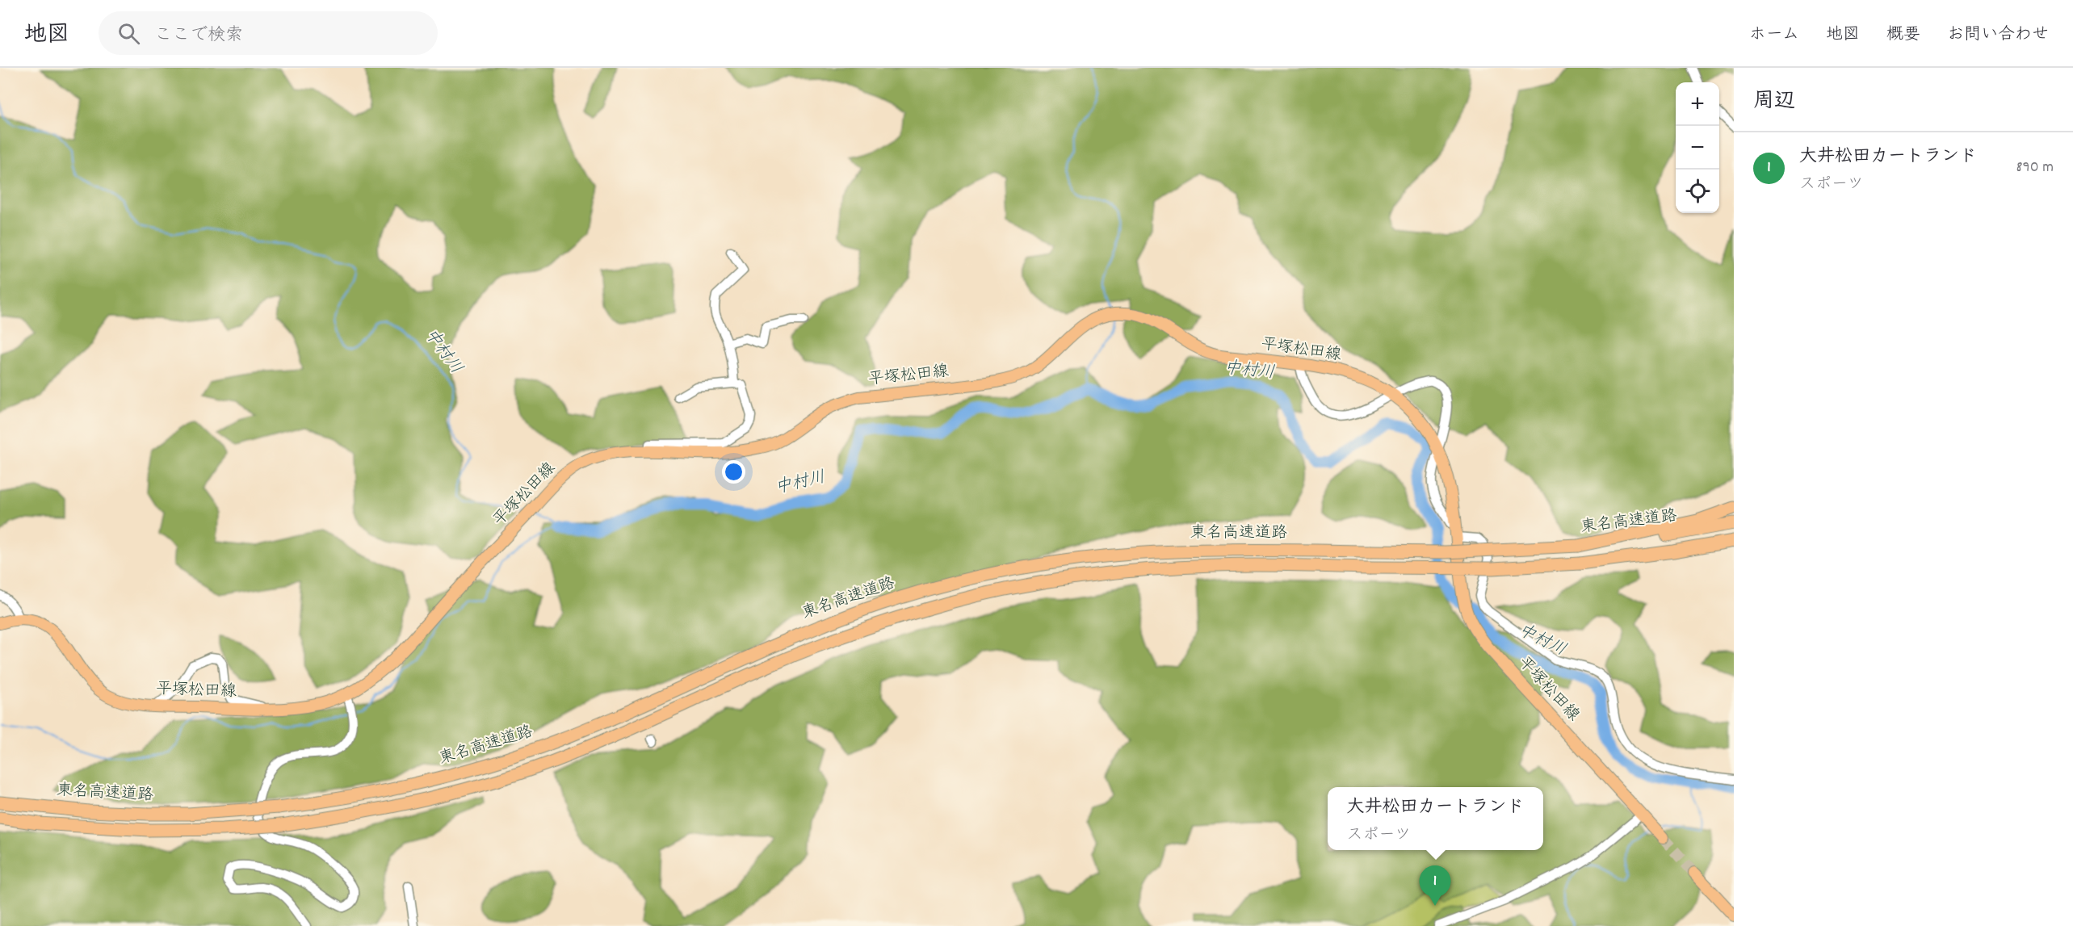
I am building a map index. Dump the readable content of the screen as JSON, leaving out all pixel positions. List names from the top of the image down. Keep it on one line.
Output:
{"streets":{"highway":["東名高速道路"],"main road":["平塚松田線"]},"water":["中村川"],"page":{"header":"地図","search":"ここで検索","nav":["ホーム","地図","概要","お問い合わせ"],"heading":"周辺","map_buttons":["+","−"],"list":[{"mark":"1","name":"大井松田カートランド","note":"スポーツ","value":"890 m"}],"popup":["大井松田カートランド","スポーツ"],"pins":"1"}}
